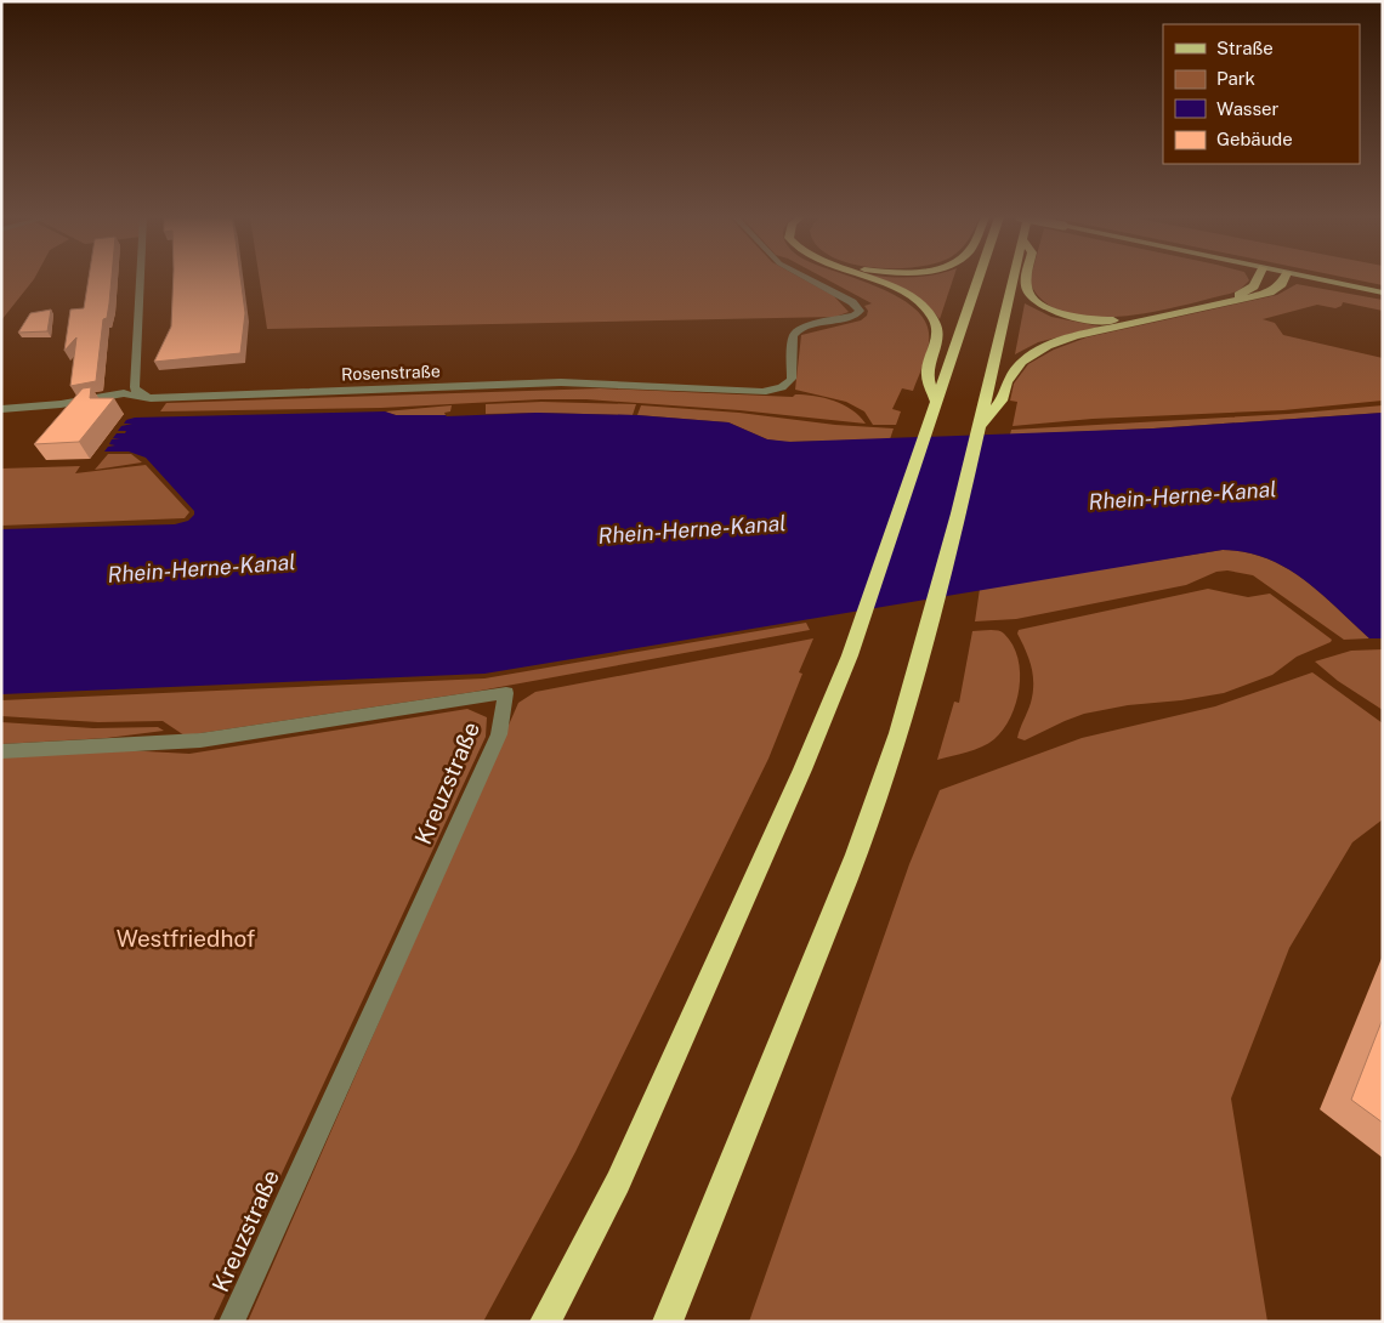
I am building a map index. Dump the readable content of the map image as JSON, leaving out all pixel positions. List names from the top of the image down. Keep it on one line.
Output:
{"streets":{"street":["Rosenstraße","Kreuzstraße"]},"water":["Rhein-Herne-Kanal"],"parks":["Westfriedhof"],"legend":["Straße","Park","Wasser","Gebäude"]}
